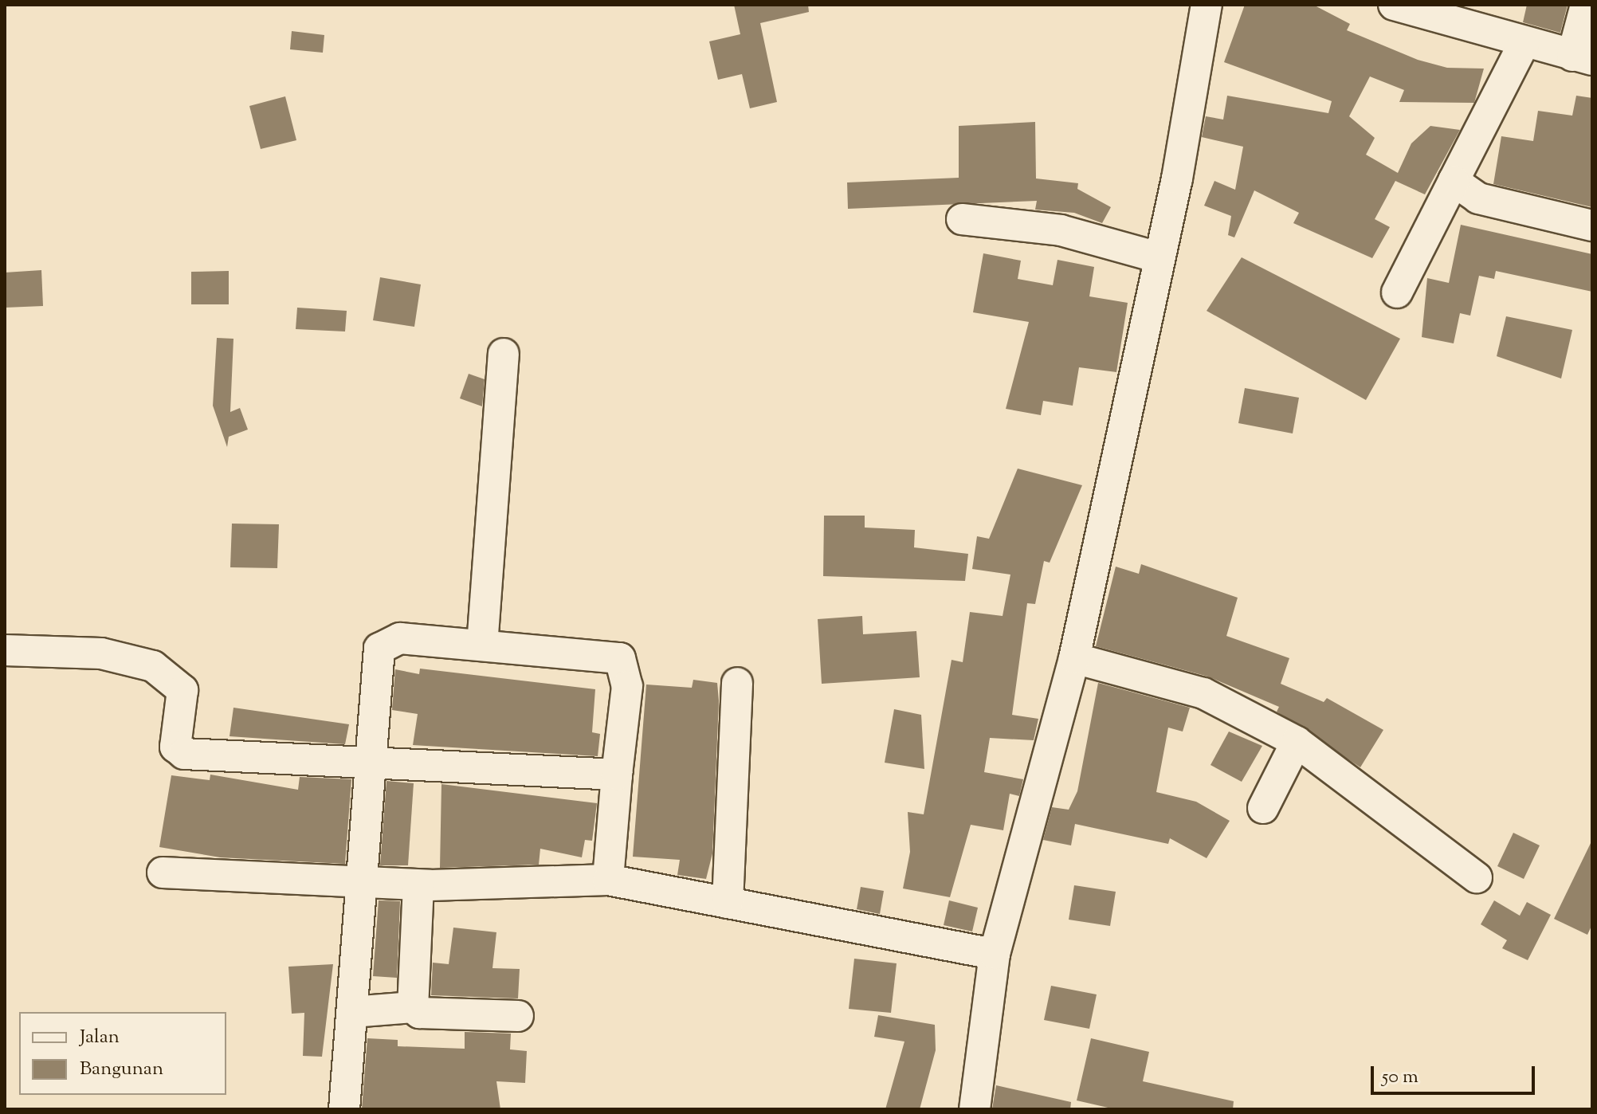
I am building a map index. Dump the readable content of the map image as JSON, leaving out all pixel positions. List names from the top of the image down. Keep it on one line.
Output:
{"legend":["Jalan","Bangunan"],"scale_bar":"50 m"}
